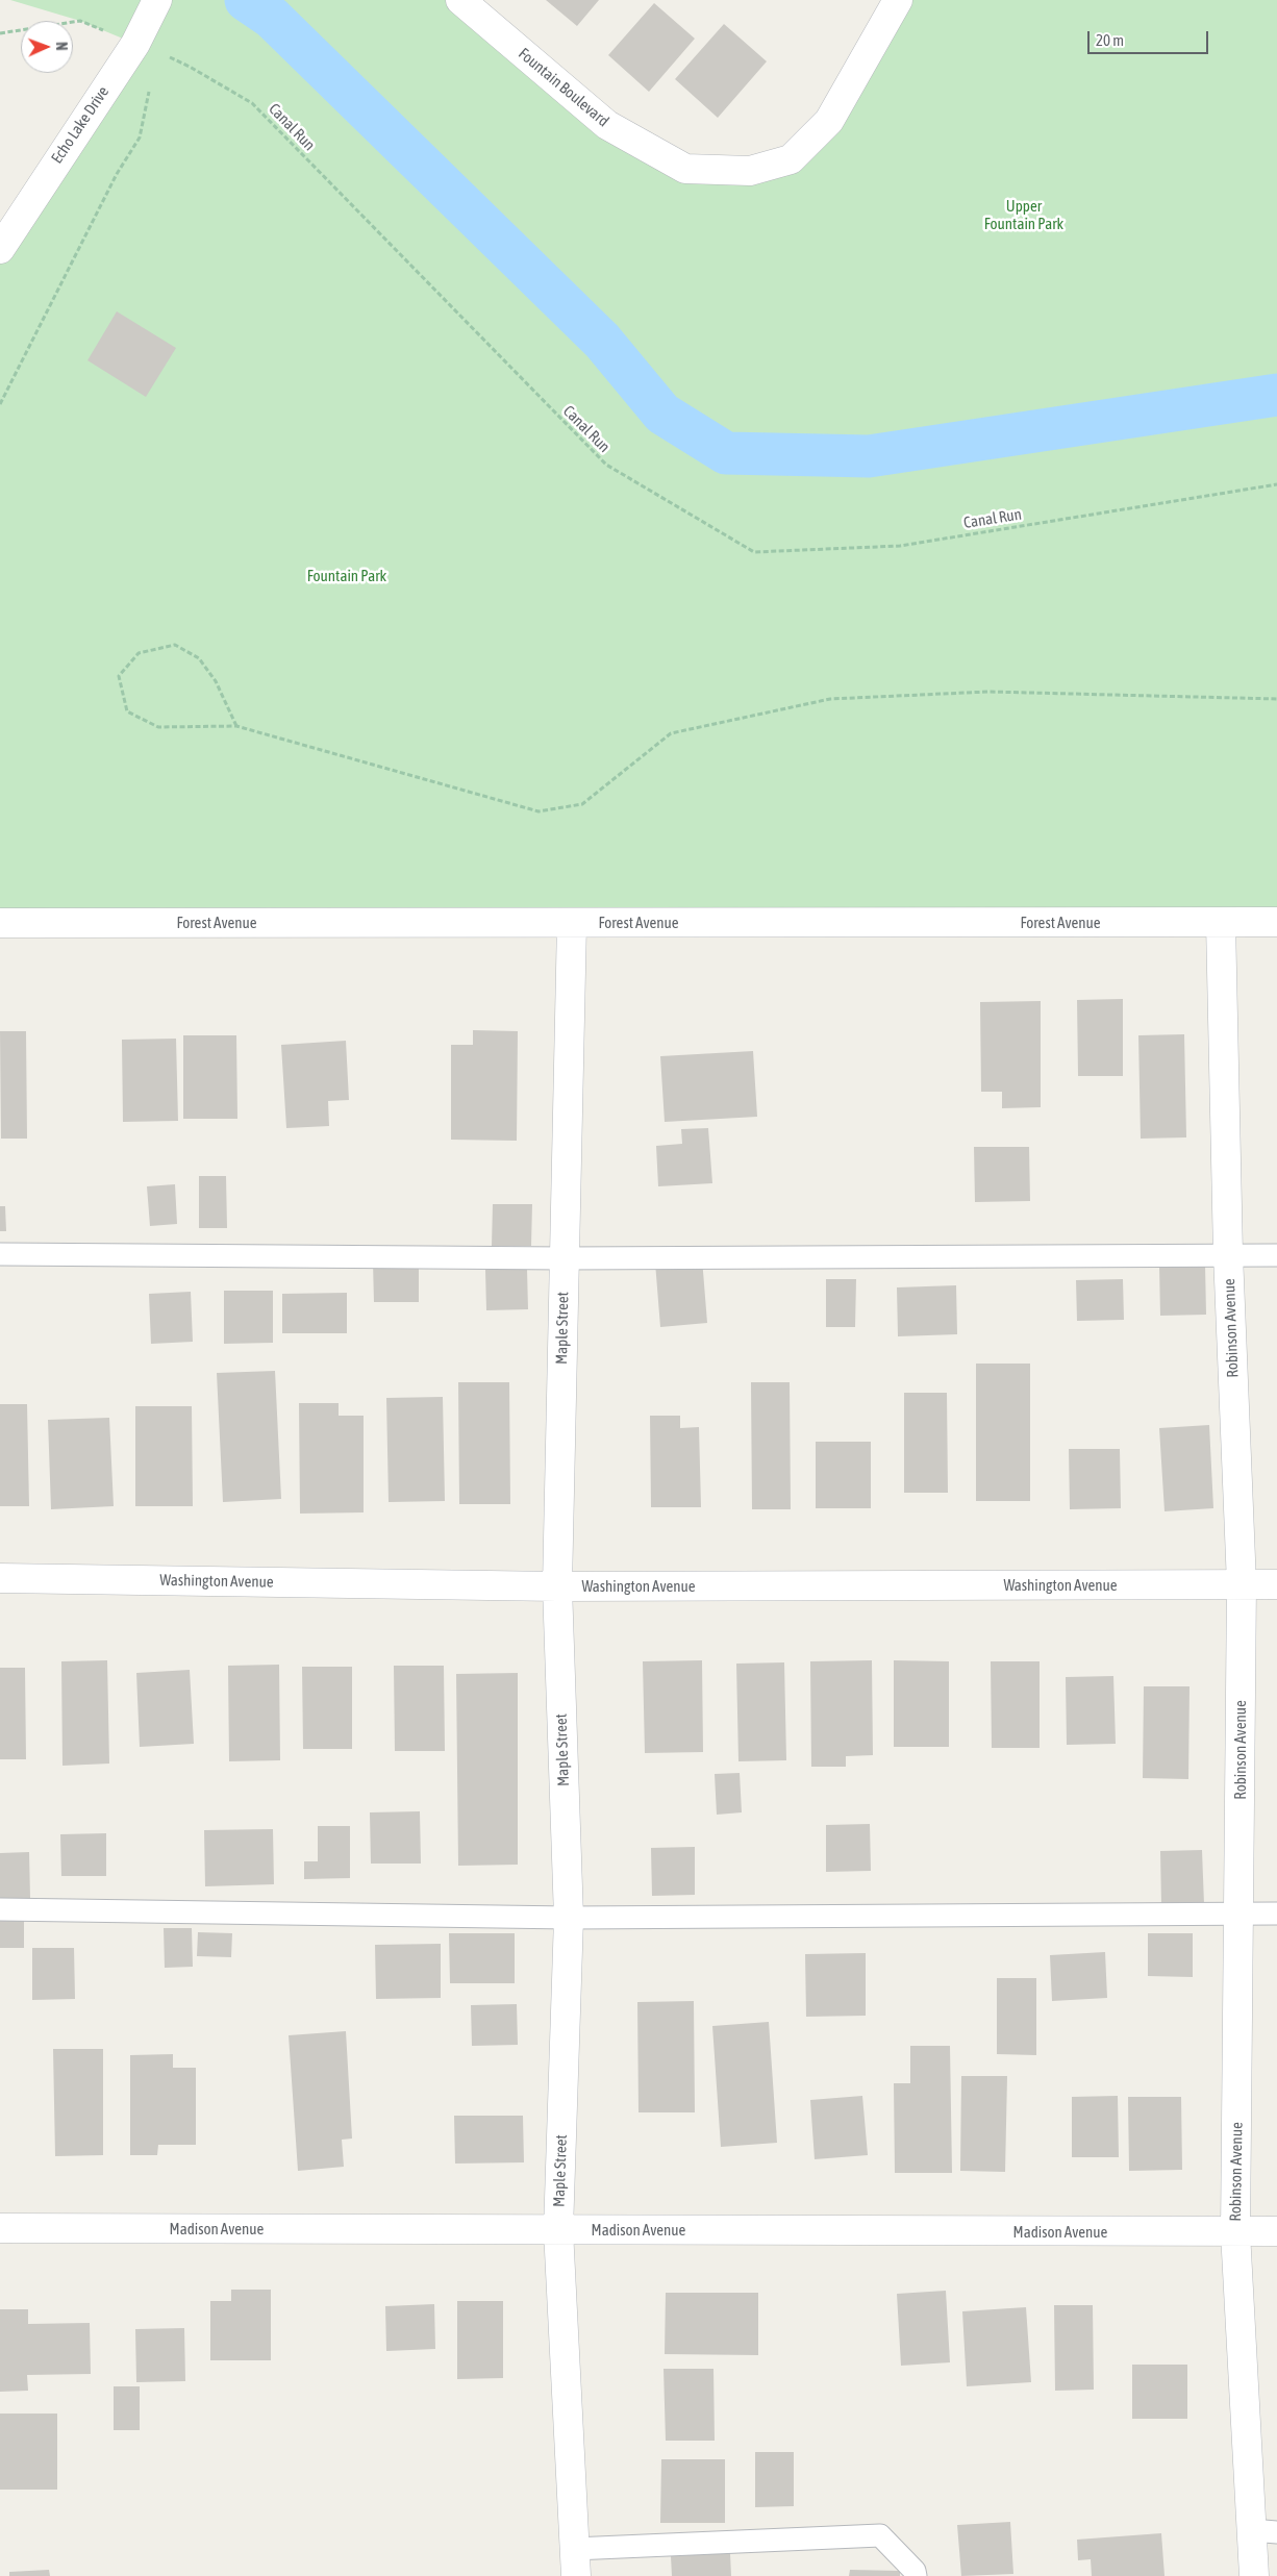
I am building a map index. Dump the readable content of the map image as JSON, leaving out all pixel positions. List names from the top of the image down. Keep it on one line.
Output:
{"streets":{"street":["Fountain Boulevard","Echo Lake Drive","Forest Avenue","Maple Street","Robinson Avenue","Washington Avenue","Madison Avenue"],"path":["Canal Run"]},"crossings":[["Echo Lake Drive","Canal Run"],["Forest Avenue","Maple Street"],["Forest Avenue","Robinson Avenue"],["Maple Street","Washington Avenue"],["Maple Street","Madison Avenue"],["Robinson Avenue","Washington Avenue"],["Robinson Avenue","Madison Avenue"]],"parks":["Upper Fountain Park","Fountain Park"],"scale_bar":"20 m","north":"right"}
